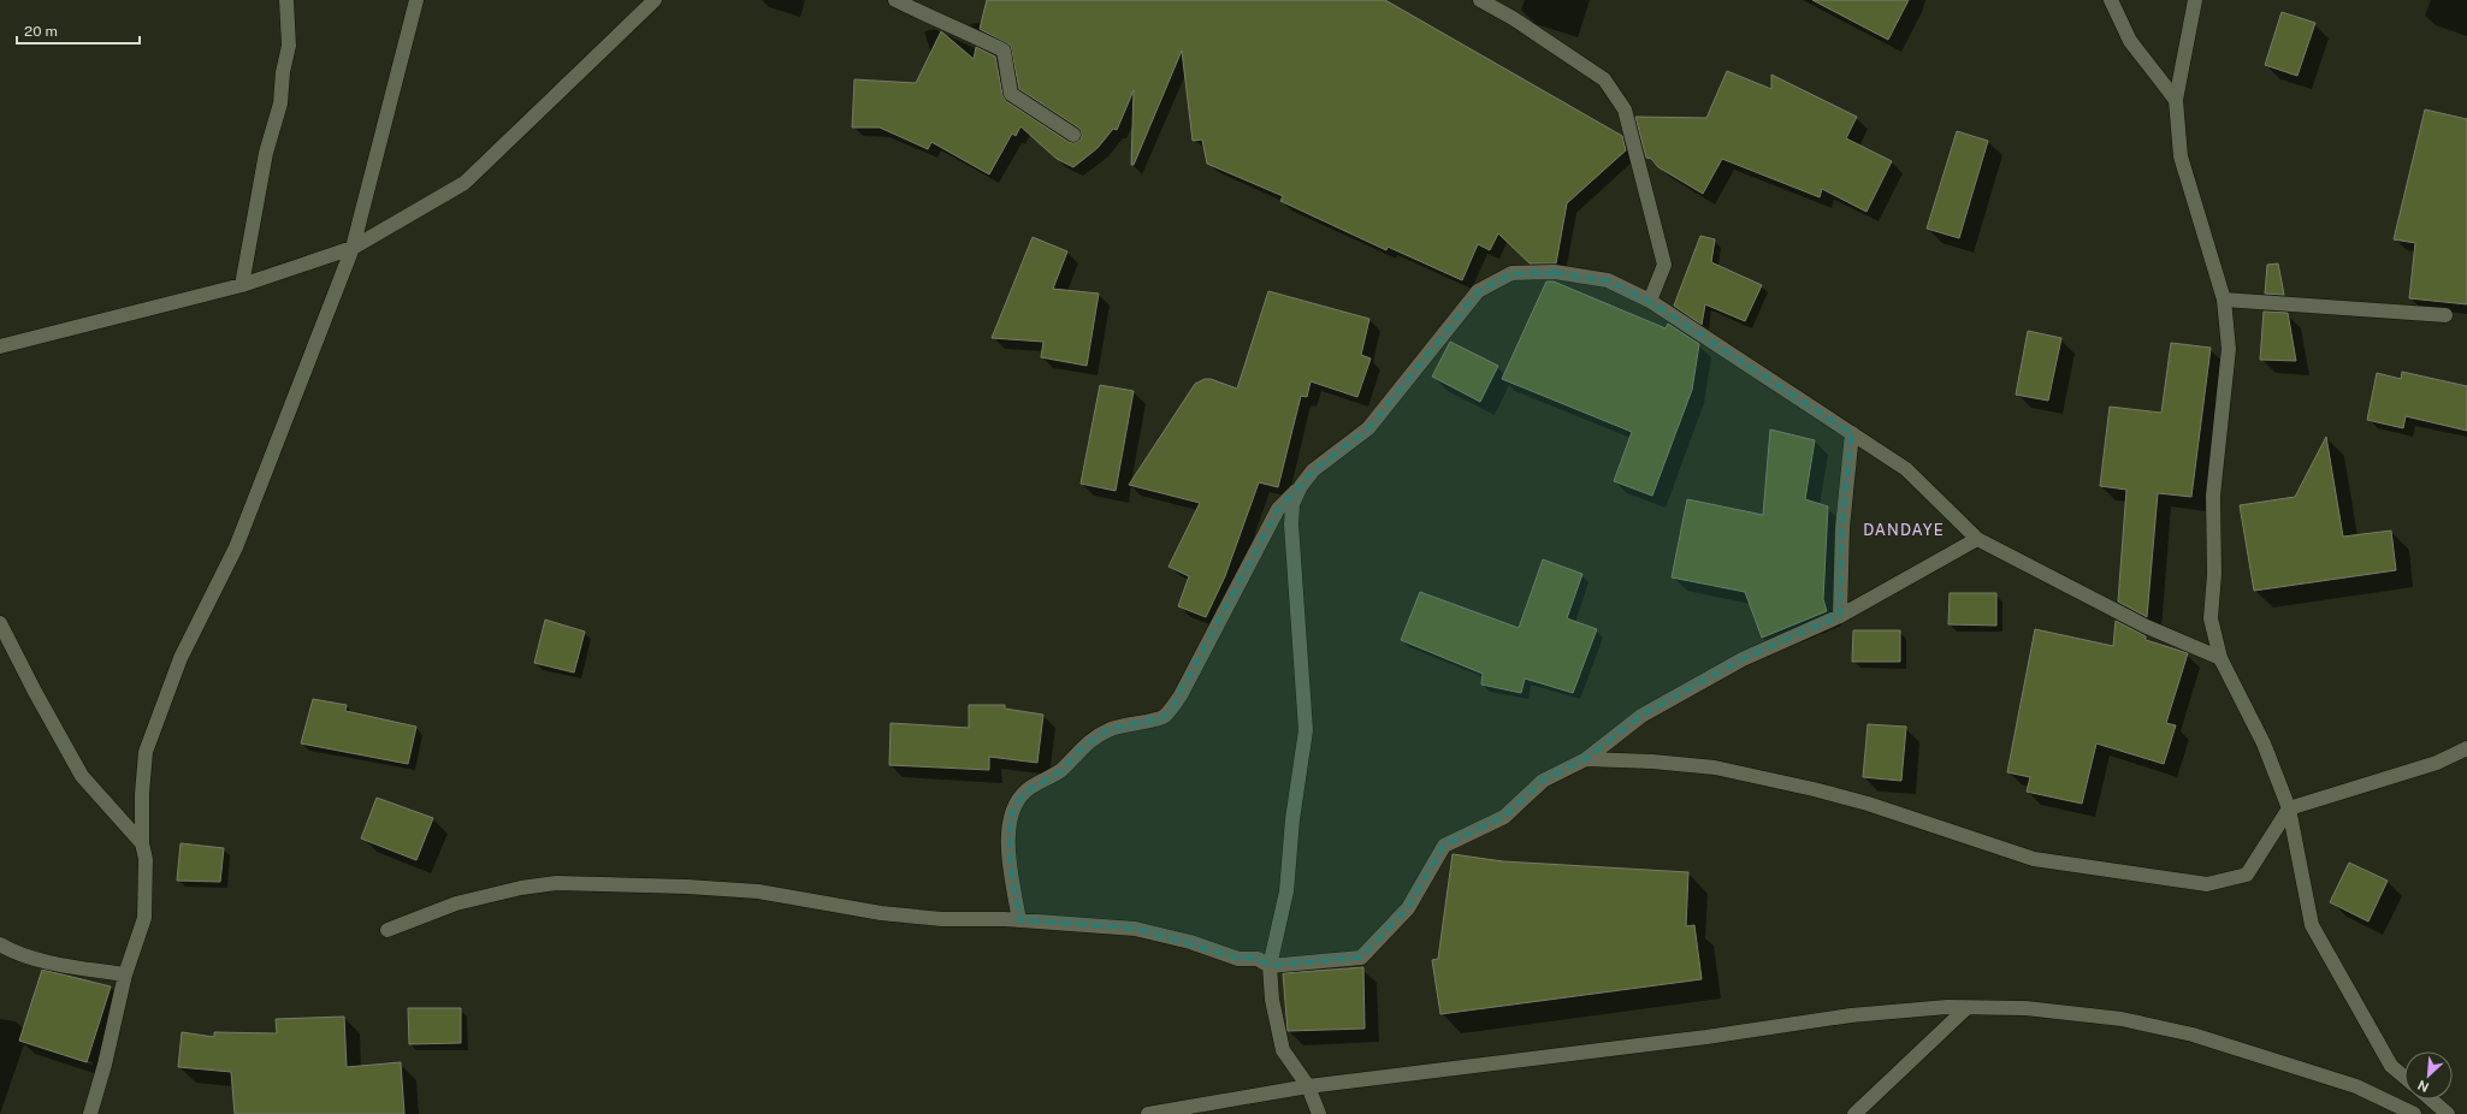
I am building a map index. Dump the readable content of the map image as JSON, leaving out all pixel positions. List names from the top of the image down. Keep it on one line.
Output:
{"districts":["DANDAYE"],"scale_bar":"20 m","north":"bottom left"}
